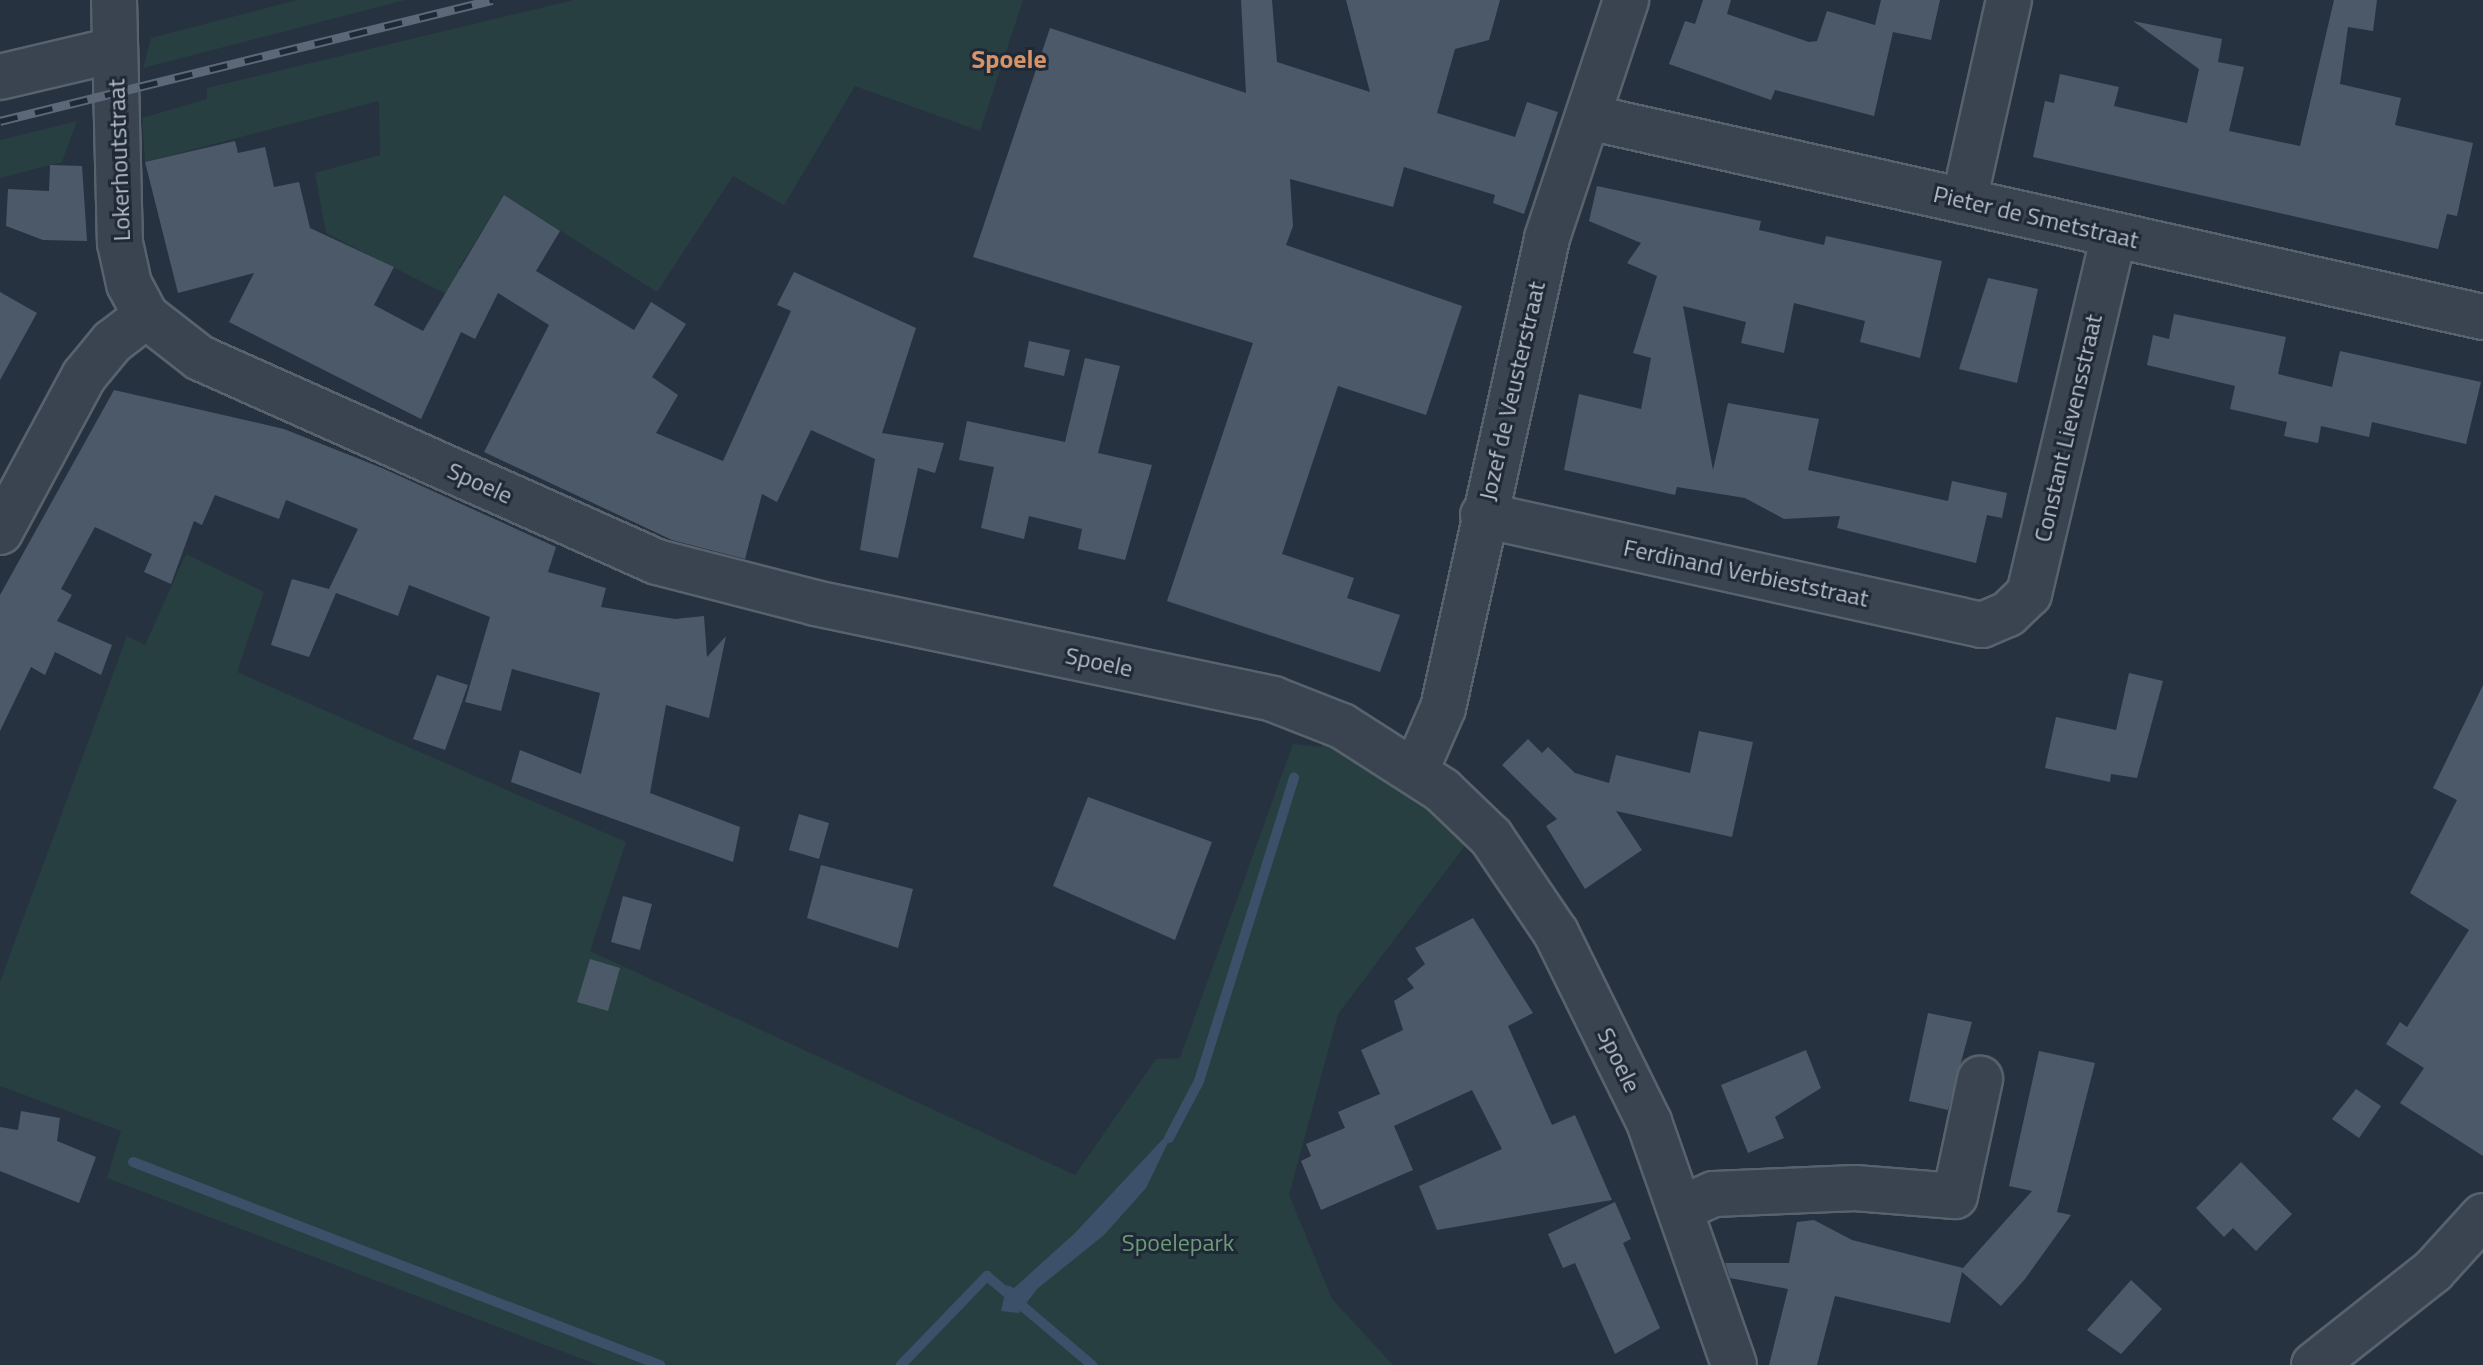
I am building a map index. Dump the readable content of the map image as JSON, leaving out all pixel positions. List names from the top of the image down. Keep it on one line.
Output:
{"streets":{"street":["Lokerhoutstraat","Pieter de Smetstraat","Jozef de Veusterstraat","Constant Lievensstraat","Spoele","Ferdinand Verbieststraat"]},"crossings":[["Lokerhoutstraat","Spoele"],["Pieter de Smetstraat","Jozef de Veusterstraat"],["Pieter de Smetstraat","Constant Lievensstraat"],["Jozef de Veusterstraat","Spoele"],["Jozef de Veusterstraat","Ferdinand Verbieststraat"],["Constant Lievensstraat","Ferdinand Verbieststraat"]],"districts":["Spoele"],"parks":["Spoelepark"]}
